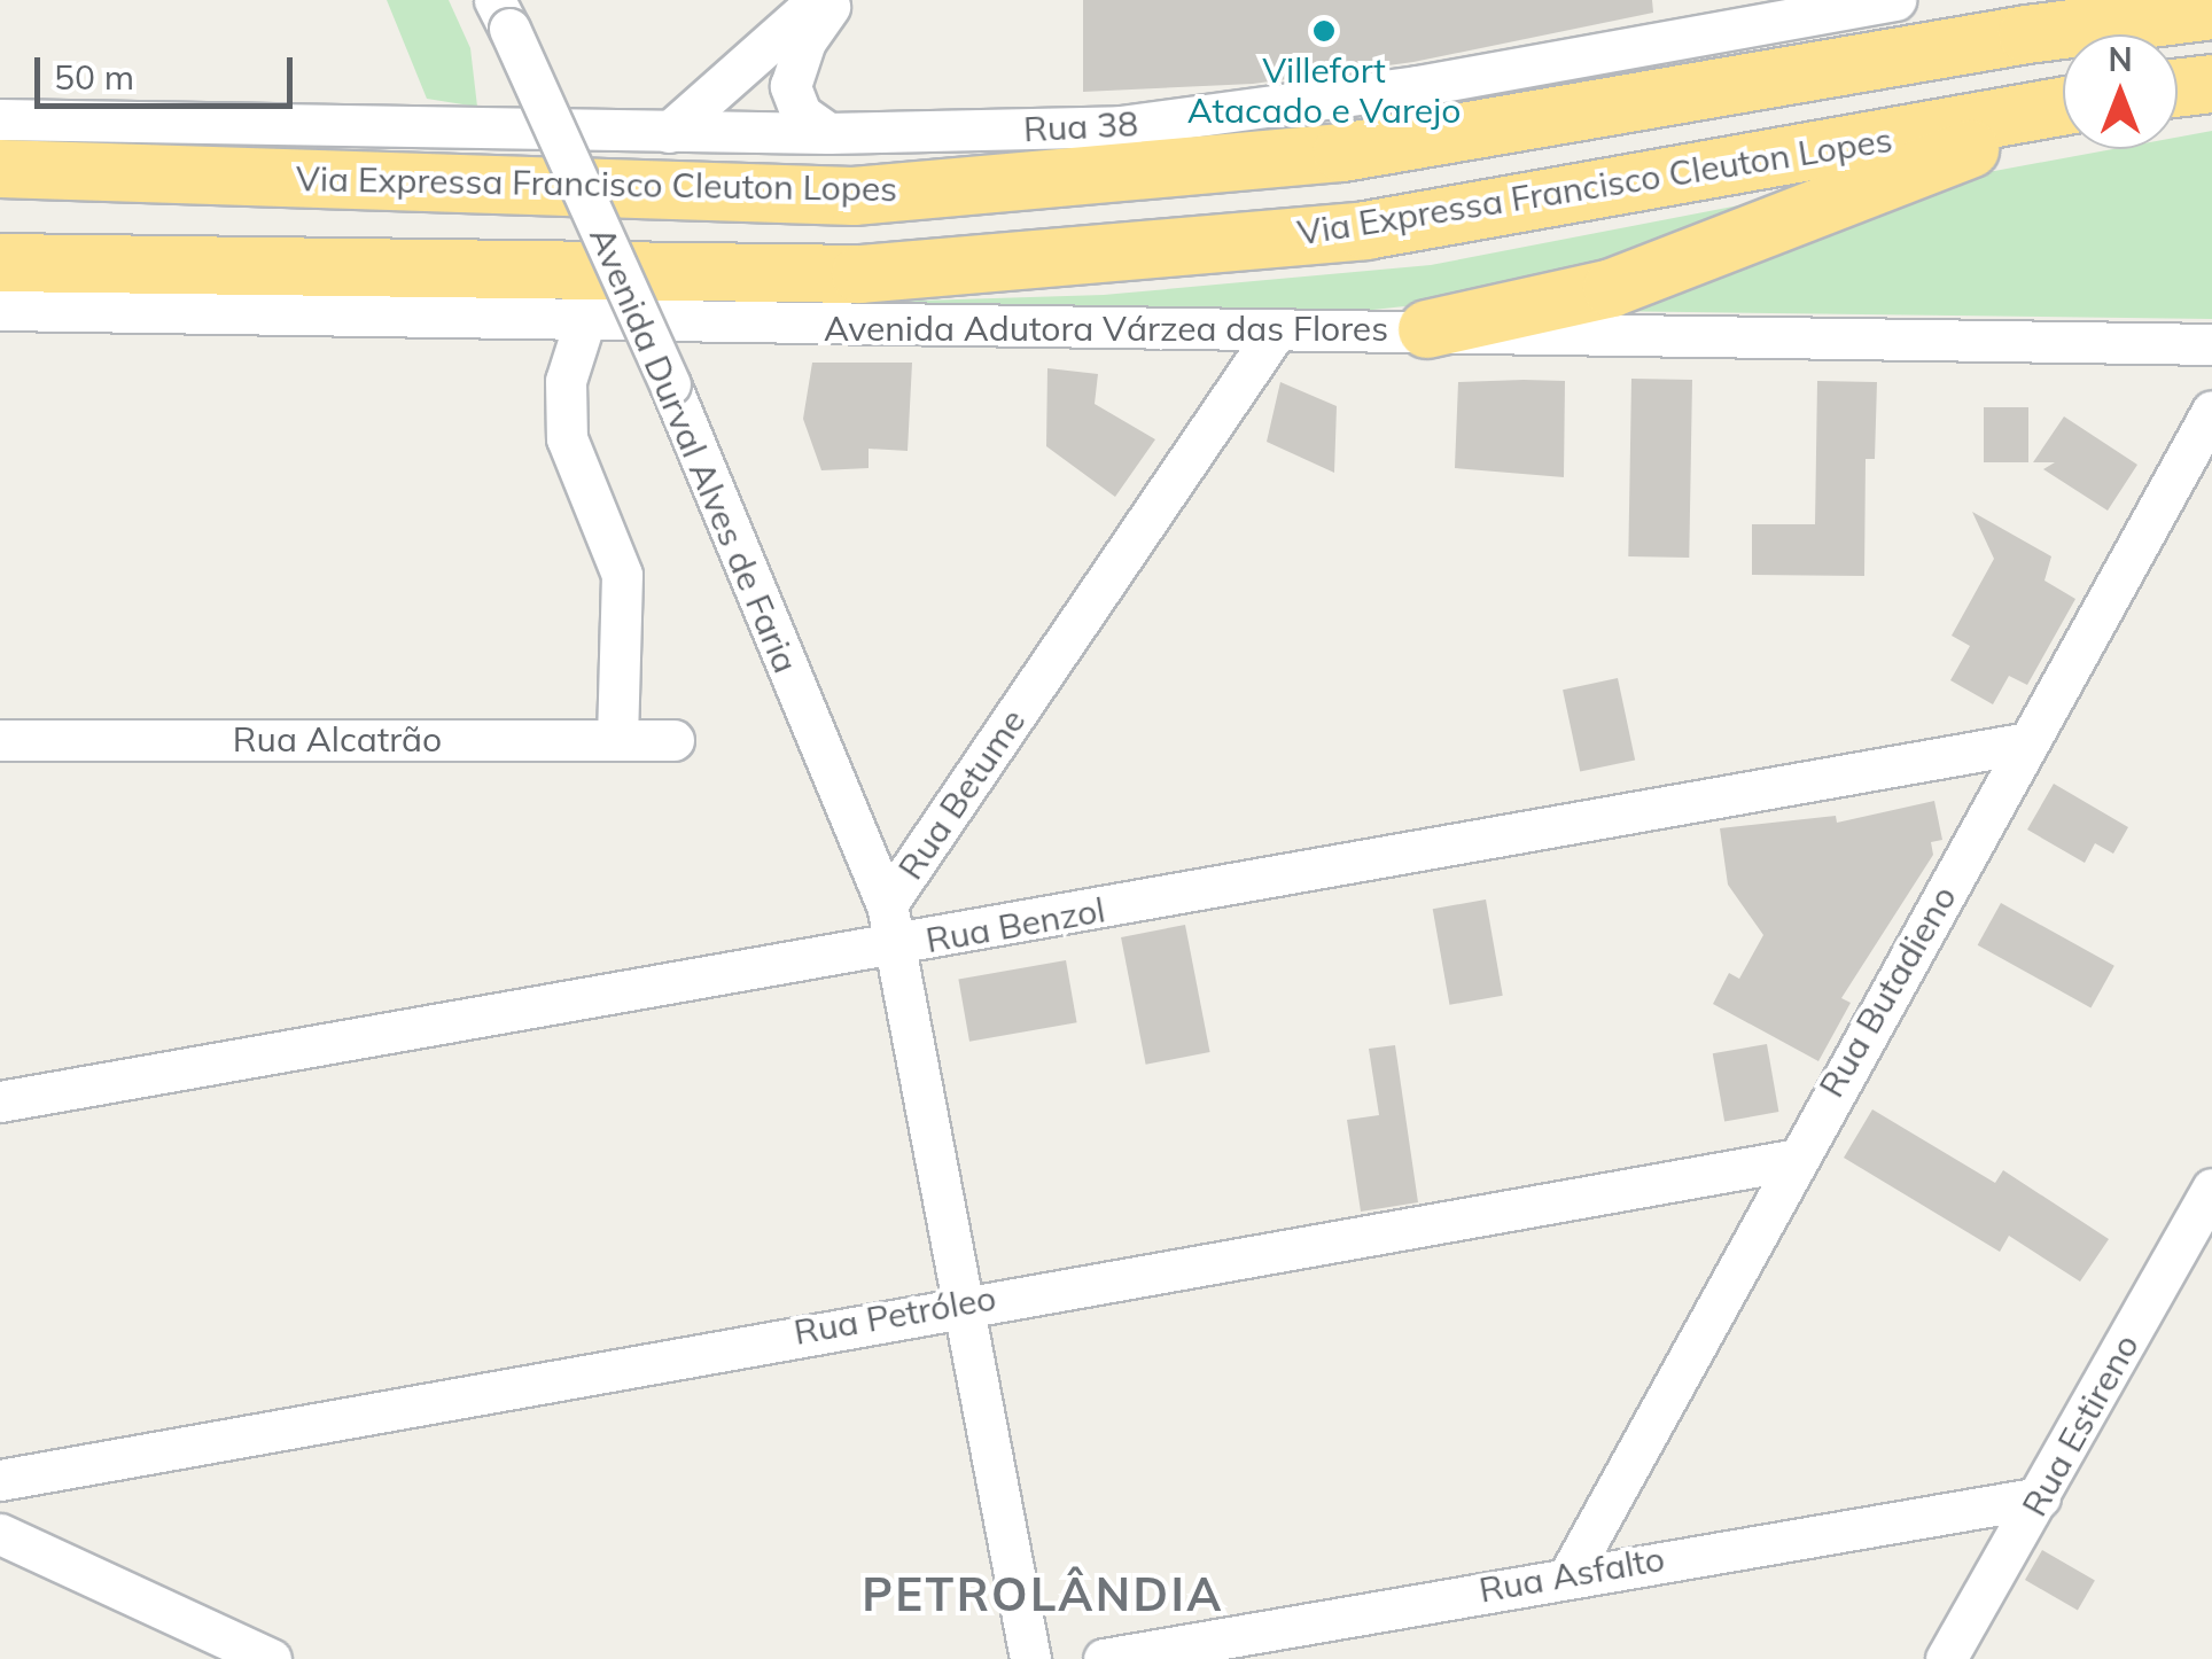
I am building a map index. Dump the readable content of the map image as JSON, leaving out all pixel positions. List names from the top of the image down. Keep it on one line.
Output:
{"streets":{"highway":["Via Expressa Francisco Cleuton Lopes"],"street":["Rua 38","Avenida Adutora Várzea das Flores","Avenida Durval Alves de Faria","Rua Alcatrão","Rua Betume","Rua Benzol","Rua Butadieno","Rua Petróleo","Rua Estireno","Rua Asfalto"]},"crossings":[["Avenida Adutora Várzea das Flores","Rua Betume"],["Avenida Durval Alves de Faria","Rua Betume"],["Rua Betume","Rua Benzol"],["Rua Betume","Rua Petróleo"],["Rua Benzol","Rua Butadieno"],["Rua Butadieno","Rua Petróleo"],["Rua Butadieno","Rua Asfalto"],["Rua Estireno","Rua Asfalto"]],"districts":["PETROLÂNDIA"],"places":["Villefort Atacado e Varejo"],"scale_bar":"50 m","north":"top"}
